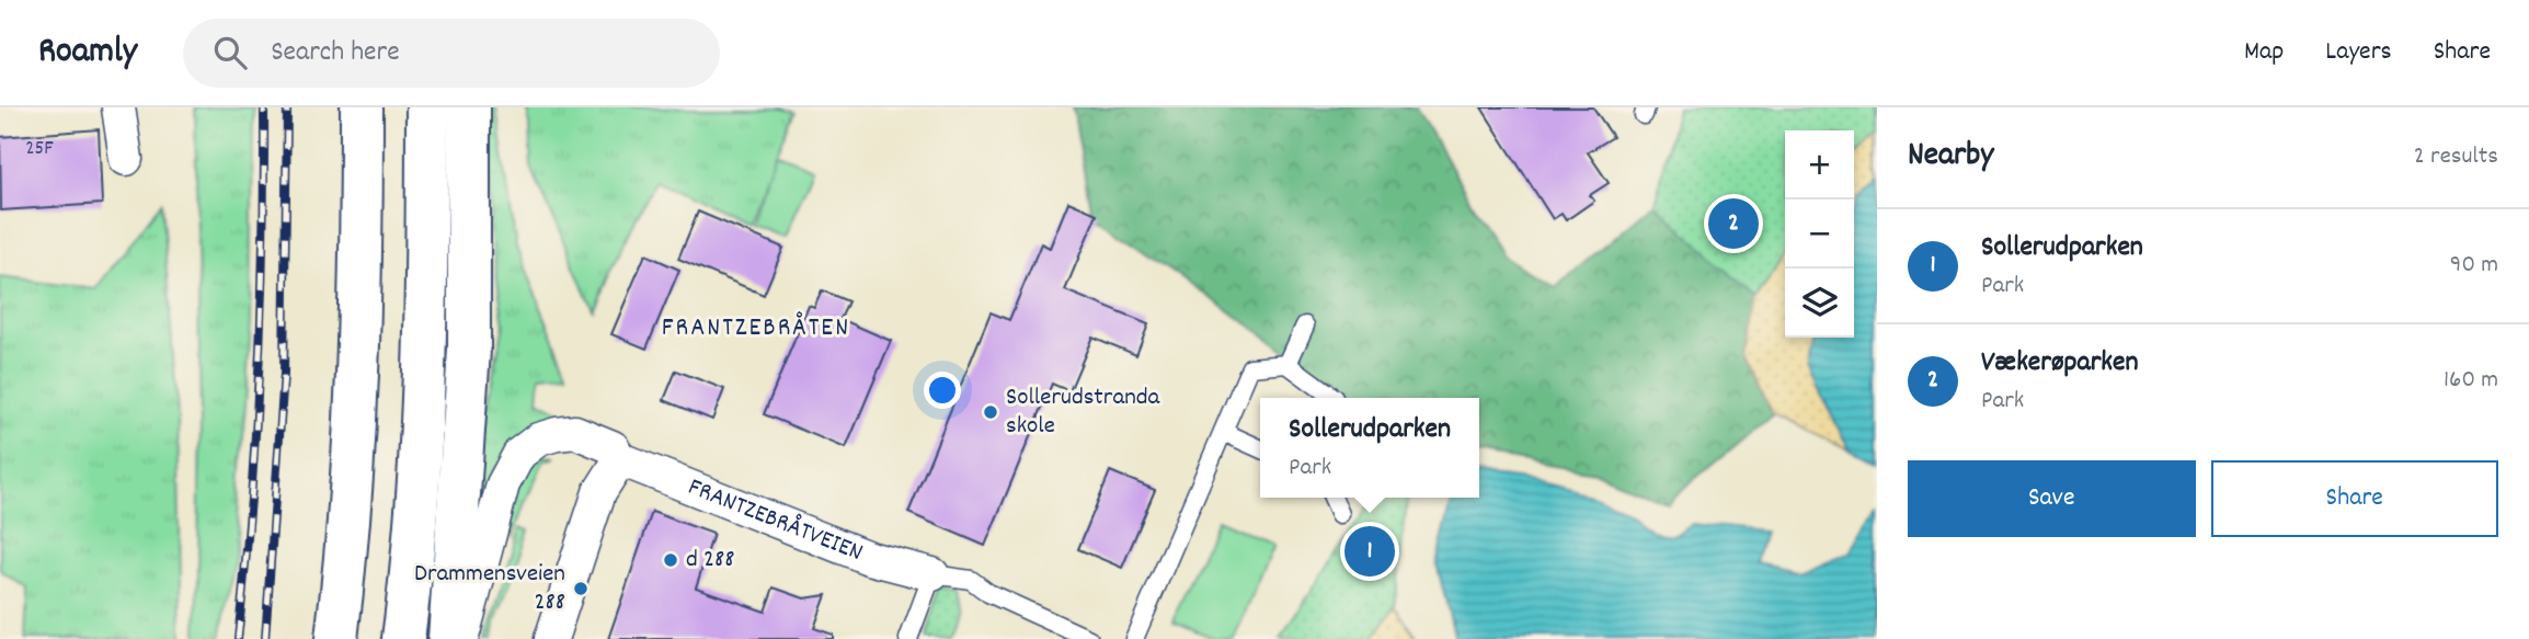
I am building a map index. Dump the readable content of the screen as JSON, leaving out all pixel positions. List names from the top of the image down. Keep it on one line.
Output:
{"streets":{"street":["FRANTZEBRÅTVEIEN"]},"districts":["FRANTZEBRÅTEN"],"places":["Sollerudstranda skole","d 288","Drammensveien 288"],"house_numbers":["25F"],"page":{"header":"Roamly","search":"Search here","nav":["Map","Layers","Share"],"heading":["Nearby","2 results"],"map_buttons":["+","−"],"pins":["2","1"],"list":[{"mark":"1","name":"Sollerudparken","note":"Park","value":"90 m"},{"mark":"2","name":"Vækerøparken","note":"Park","value":"160 m"}],"popup":["Sollerudparken","Park"],"buttons":["Save","Share"]}}
